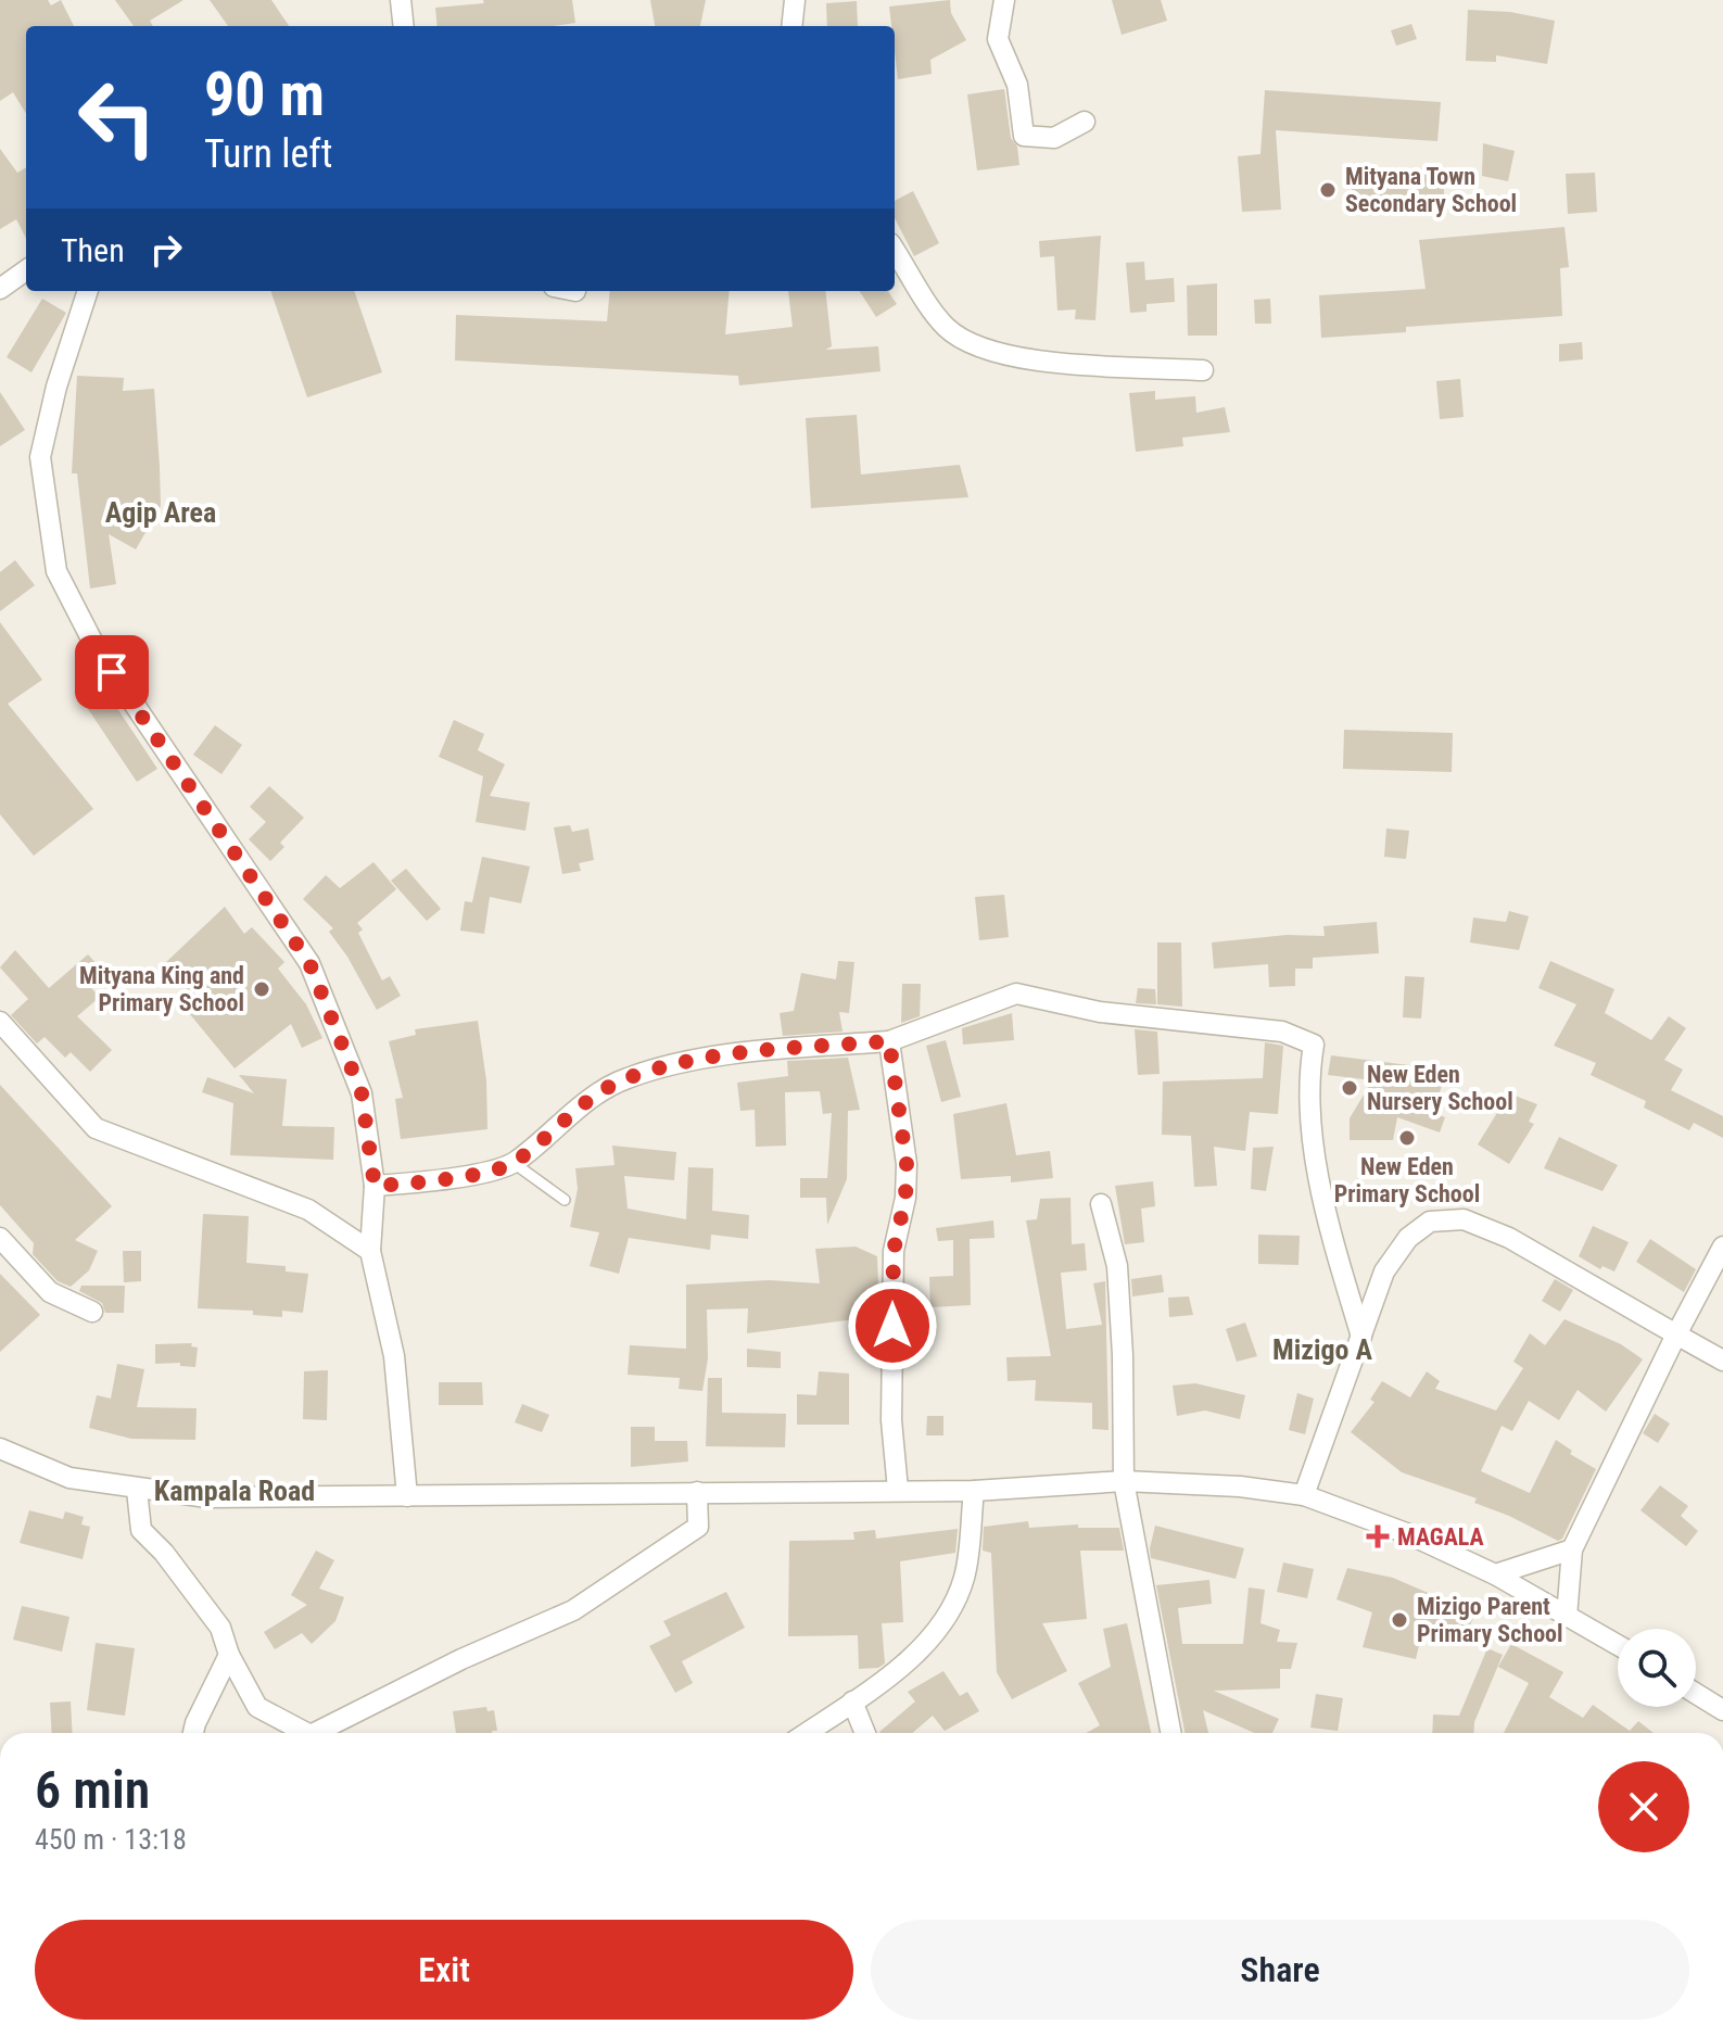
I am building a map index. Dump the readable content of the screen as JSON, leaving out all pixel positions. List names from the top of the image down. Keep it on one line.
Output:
{"districts":["Agip Area","Mizigo A","Kampala Road"],"places":{"other":["Mityana Town Secondary School","Mityana King and Primary School","New Eden Nursery School","New Eden Primary School","Mizigo Parent Primary School"],"health":["MAGALA"]},"page":{"turn":["90 m","Turn left"],"then":"Then","heading":["6 min","450 m · 13:18"],"buttons":["Exit","Share"]}}
